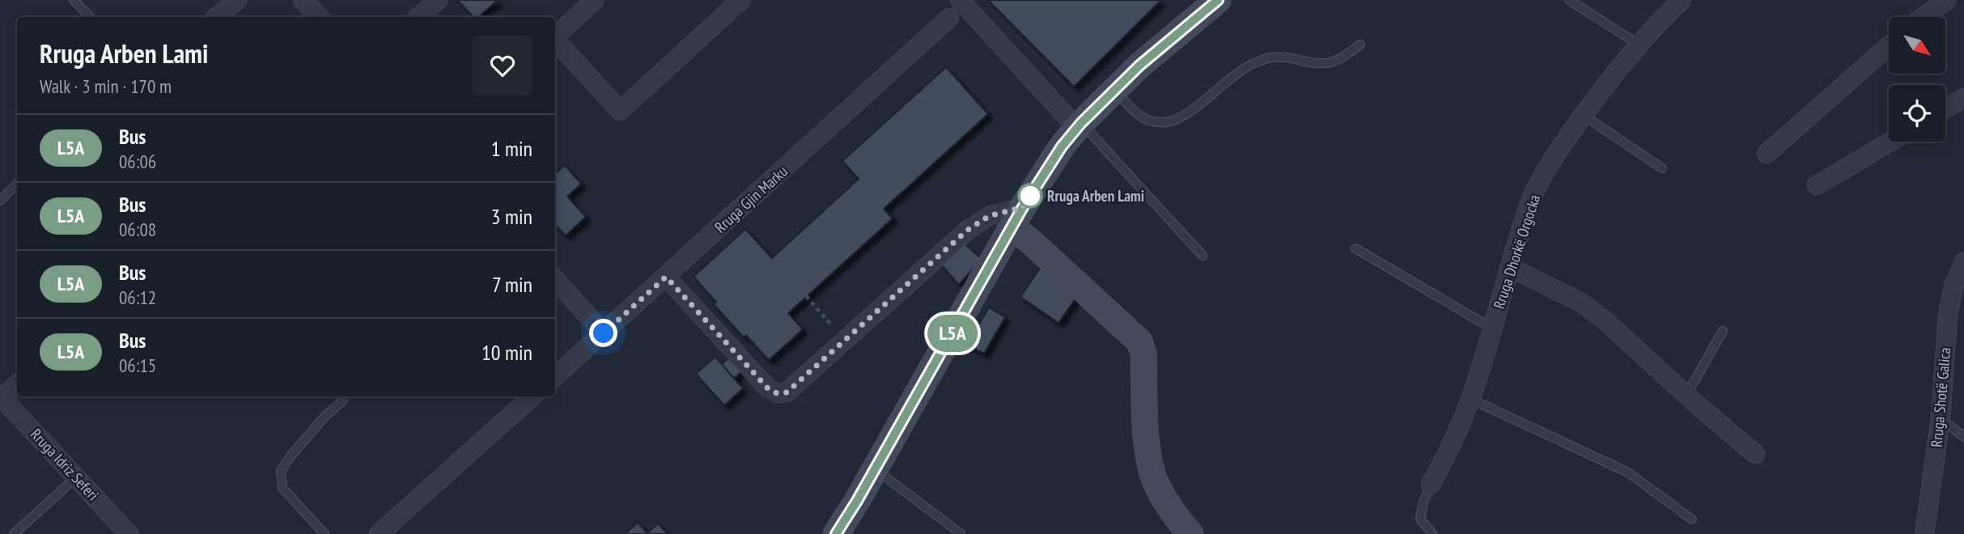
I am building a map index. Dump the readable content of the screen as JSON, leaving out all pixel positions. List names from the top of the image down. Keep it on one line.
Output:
{"streets":{"street":["Rruga Gjin Marku","Rruga Dhorkë Orgocka","Rruga Shotë Galica","Rruga Idriz Seferi"]},"places":["Rruga Arben Lami"],"lines":["bus line L5A"],"north":"bottom right","page":{"on_map":"L5A","heading":["Rruga Arben Lami","Walk · 3 min · 170 m"],"list":[{"mark":"L5A","name":"Bus","note":"06:06","value":"1 min"},{"mark":"L5A","name":"Bus","note":"06:08","value":"3 min"},{"mark":"L5A","name":"Bus","note":"06:12","value":"7 min"},{"mark":"L5A","name":"Bus","note":"06:15","value":"10 min"}]}}
